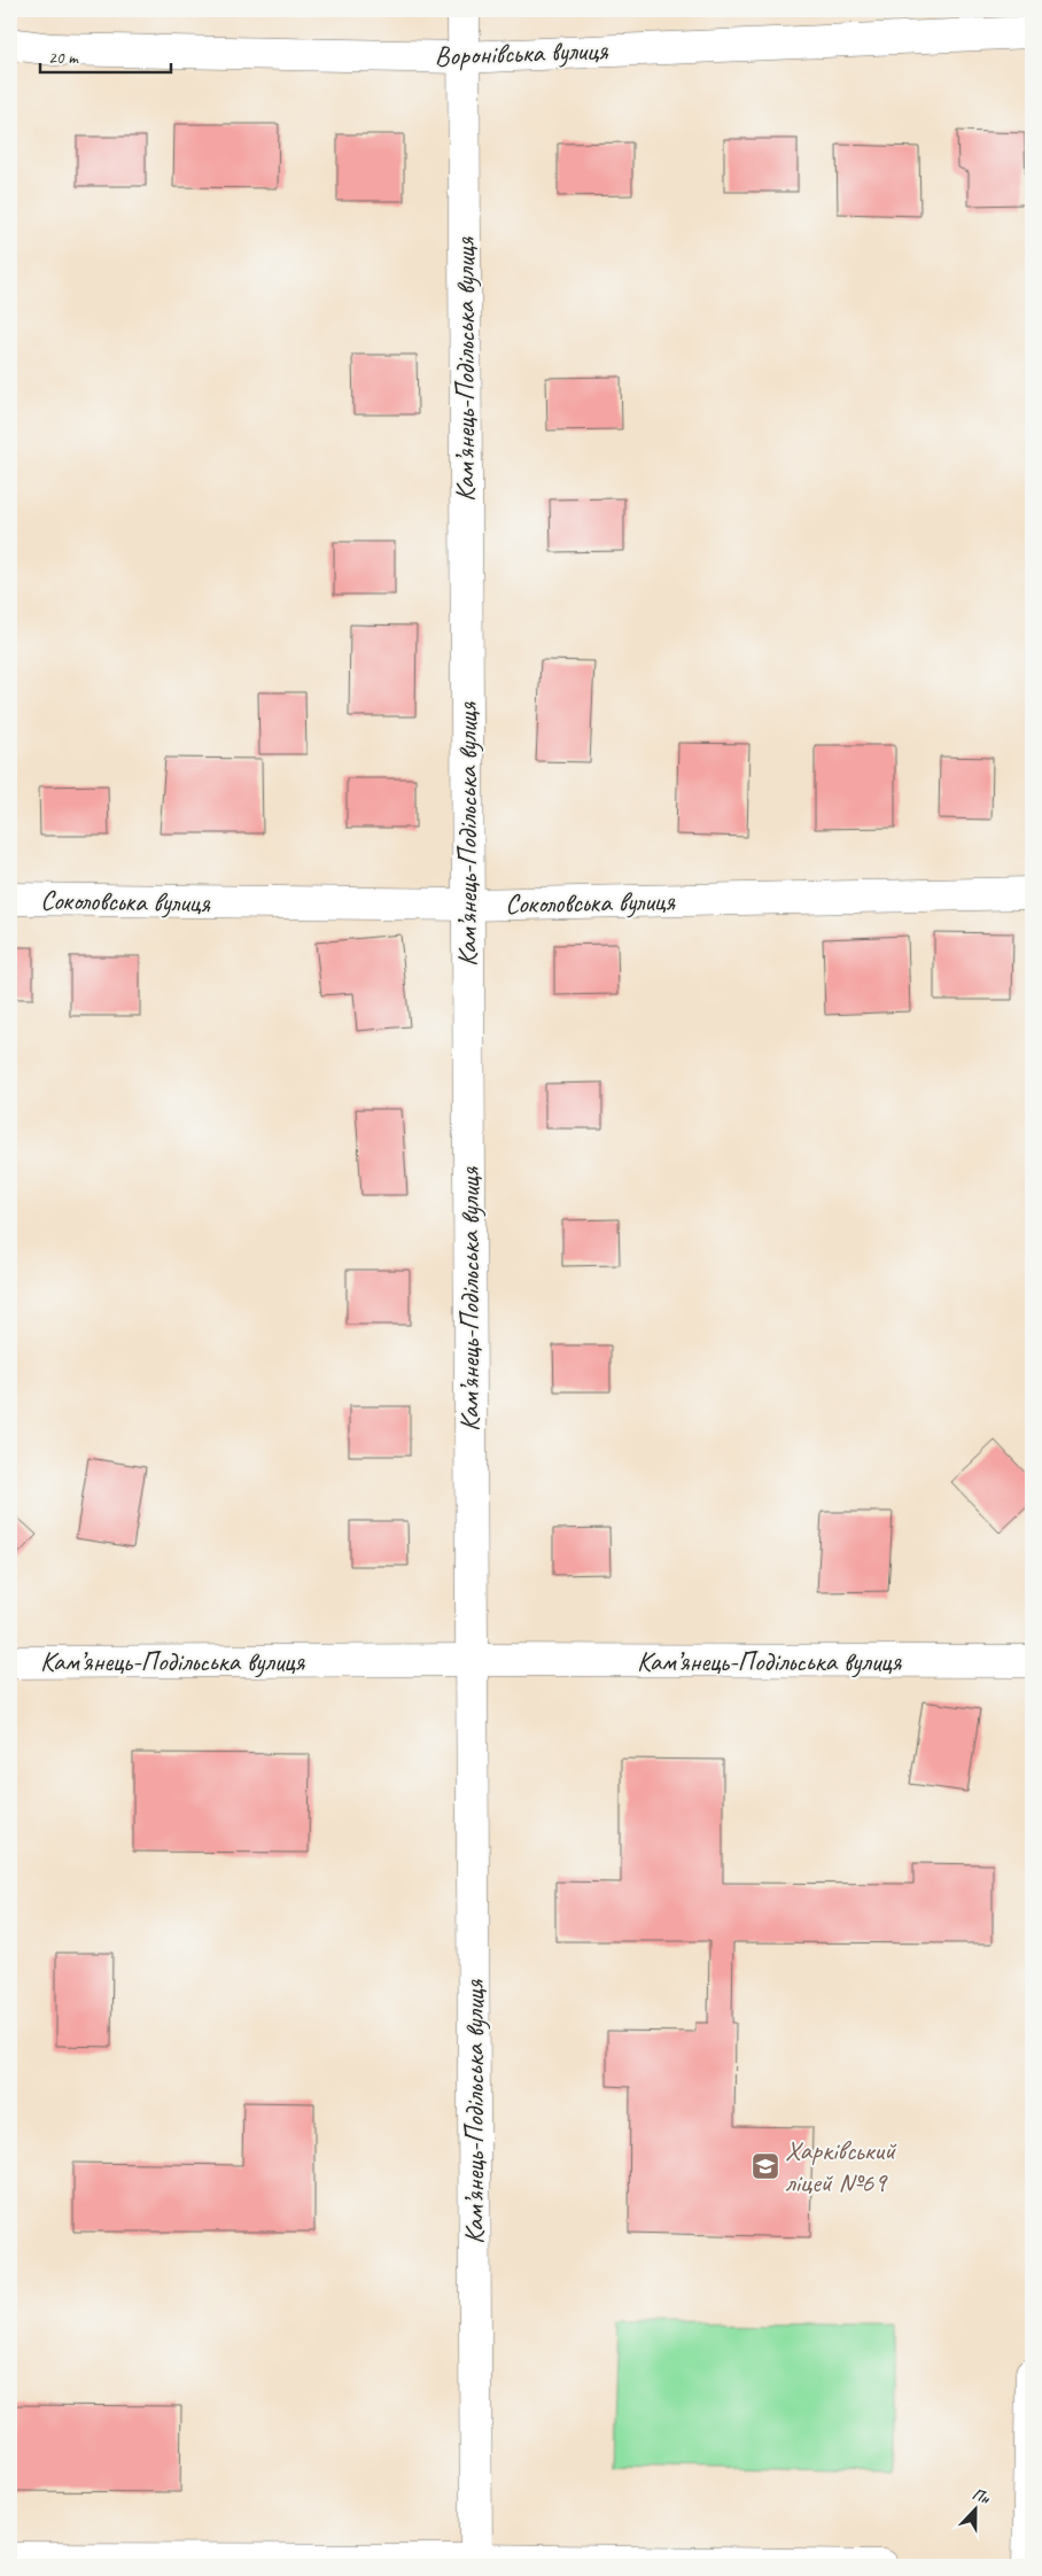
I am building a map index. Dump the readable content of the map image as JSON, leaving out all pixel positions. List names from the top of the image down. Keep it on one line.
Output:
{"streets":{"street":["Воронівська вулиця","Кам’янець-Подільська вулиця","Соколовська вулиця"]},"crossings":[["Воронівська вулиця","Кам’янець-Подільська вулиця"],["Кам’янець-Подільська вулиця","Соколовська вулиця"]],"places":{"school or university":["Харківський ліцей №69"]},"scale_bar":"20 m","north":"top"}
